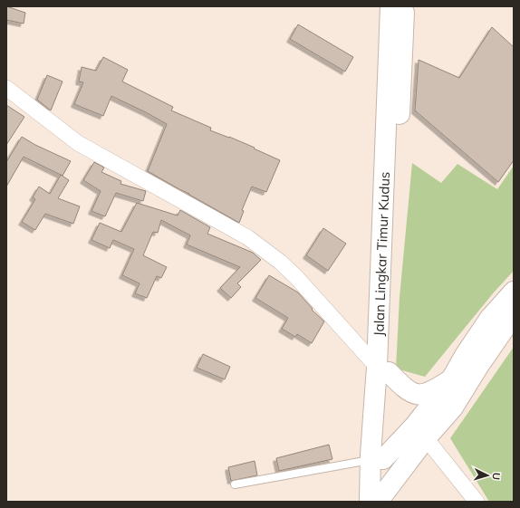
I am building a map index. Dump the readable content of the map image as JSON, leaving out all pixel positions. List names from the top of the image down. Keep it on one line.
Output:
{"streets":{"main road":["Jalan Lingkar Timur Kudus"]},"north":"right"}
